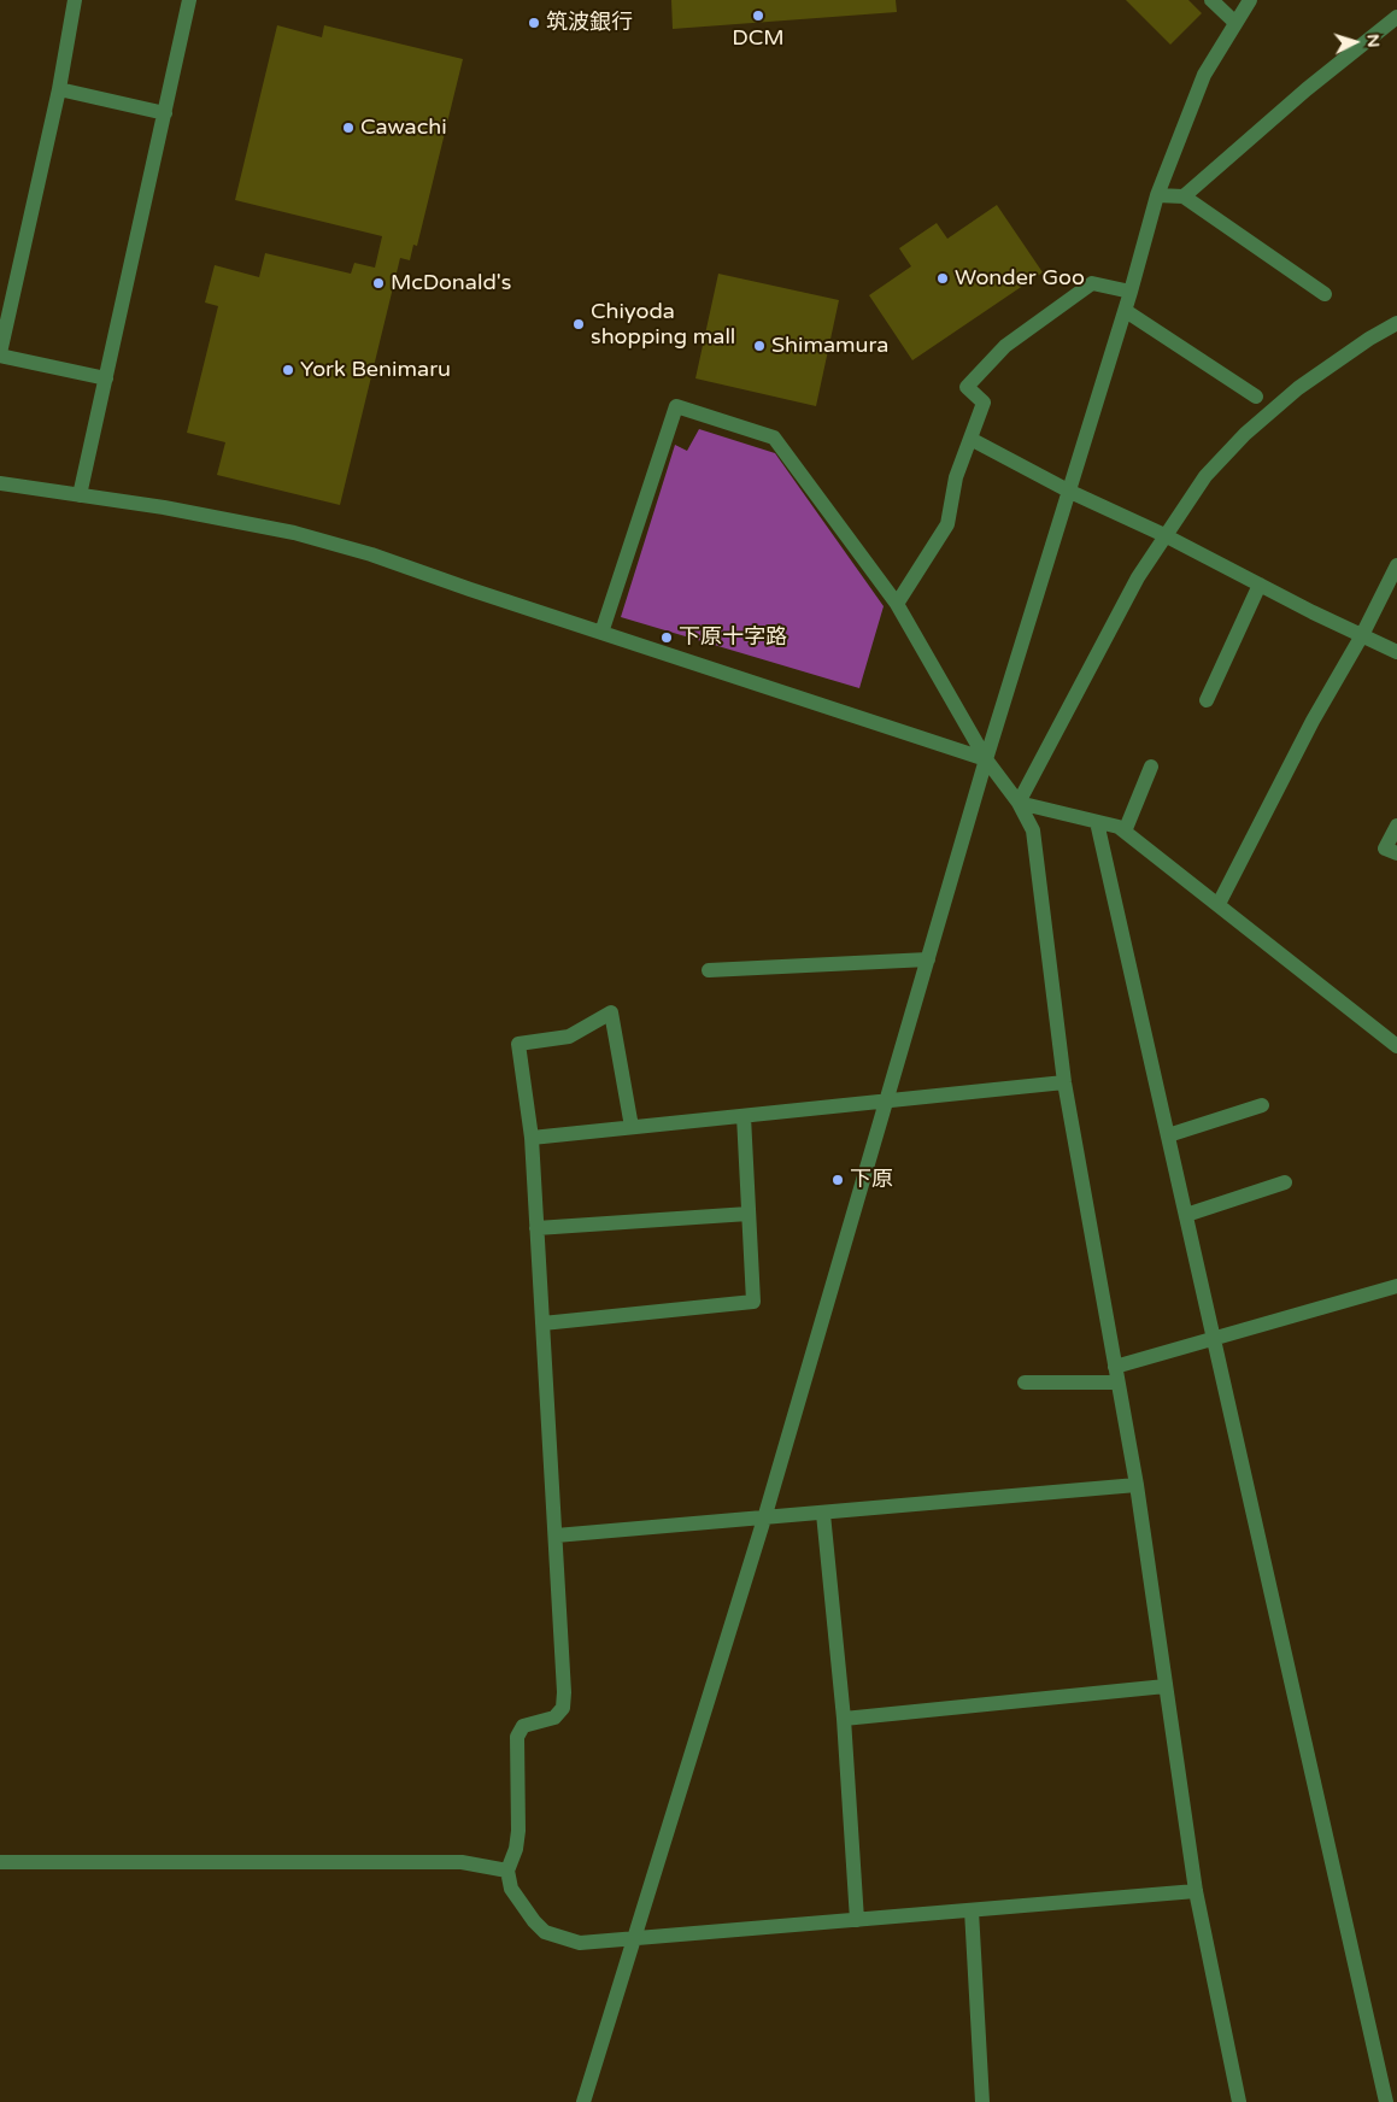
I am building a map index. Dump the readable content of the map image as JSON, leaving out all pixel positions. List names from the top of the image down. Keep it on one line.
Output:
{"places":["DCM","筑波銀行","Cawachi","Wonder Goo","McDonald's","Chiyoda shopping mall","Shimamura","York Benimaru","下原十字路","下原"],"north":"right"}
